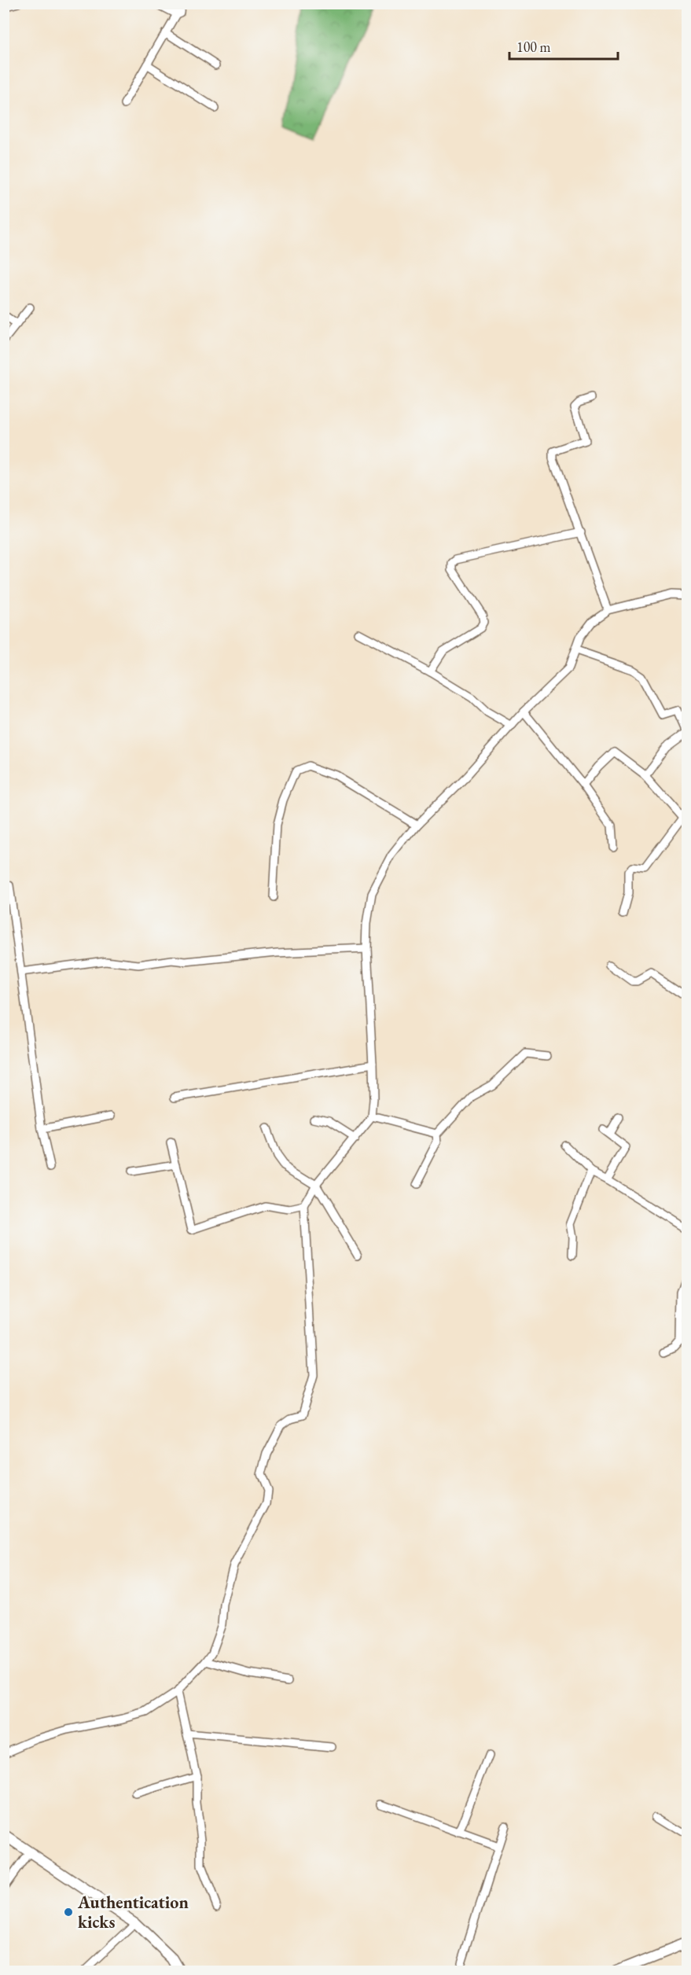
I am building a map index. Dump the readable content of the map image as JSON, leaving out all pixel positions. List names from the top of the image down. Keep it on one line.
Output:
{"places":["Authentication kicks"],"scale_bar":"100 m"}
